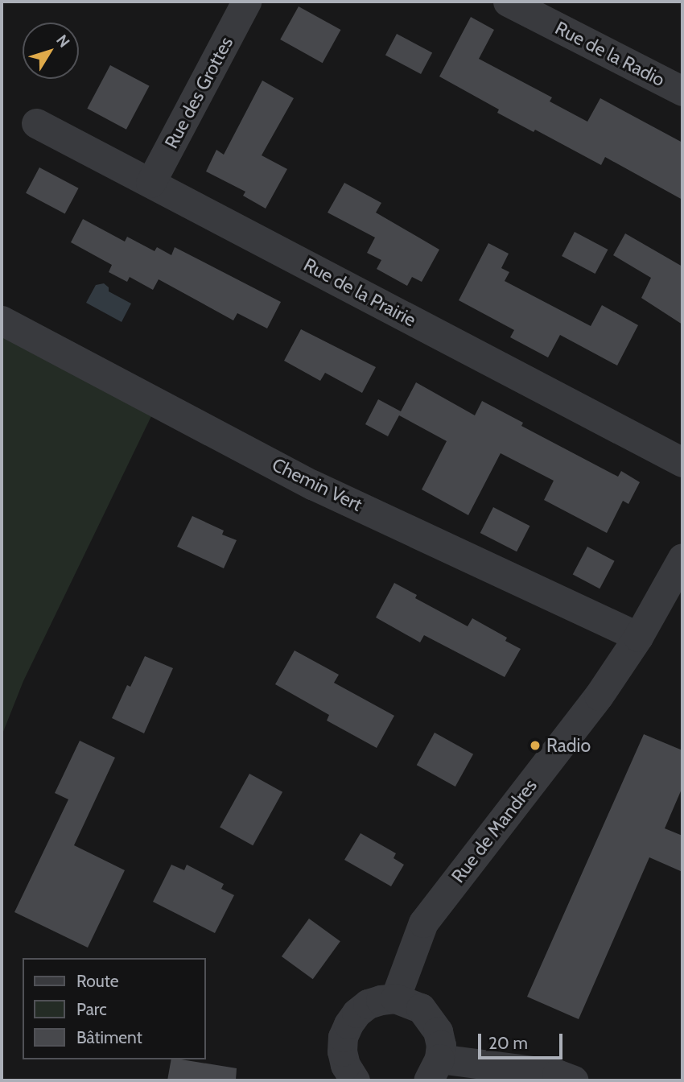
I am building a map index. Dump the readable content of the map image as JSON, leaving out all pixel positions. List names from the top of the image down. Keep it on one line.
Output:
{"streets":{"street":["Rue de la Radio","Rue des Grottes","Rue de la Prairie","Chemin Vert","Rue de Mandres"]},"crossings":[["Rue des Grottes","Rue de la Prairie"],["Chemin Vert","Rue de Mandres"]],"places":["Radio"],"legend":["Route","Parc","Bâtiment"],"scale_bar":"20 m","north":"top right"}
